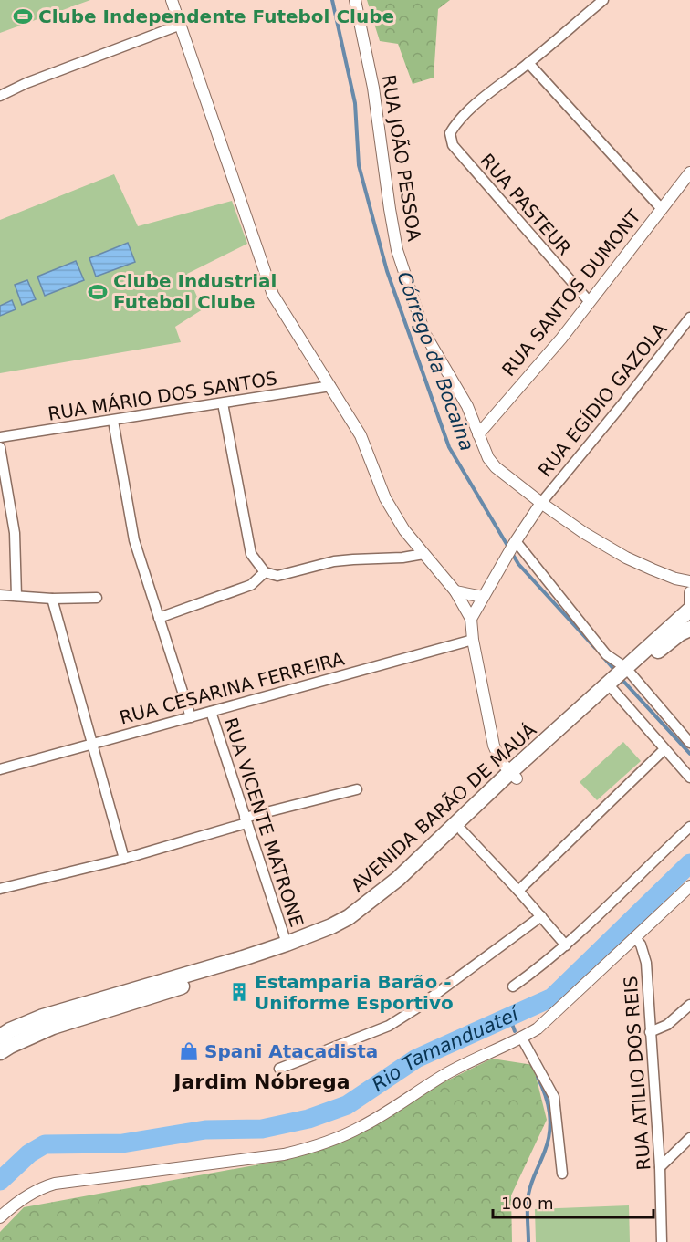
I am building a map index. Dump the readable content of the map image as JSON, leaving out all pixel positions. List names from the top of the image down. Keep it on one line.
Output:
{"streets":{"main road":["AVENIDA BARÃO DE MAUÁ"],"street":["RUA JOÃO PESSOA","RUA PASTEUR","RUA SANTOS DUMONT","RUA MÁRIO DOS SANTOS","RUA EGÍDIO GAZOLA","RUA CESARINA FERREIRA","RUA VICENTE MATRONE","RUA ATILIO DOS REIS"]},"crossings":[["RUA JOÃO PESSOA","RUA SANTOS DUMONT"],["RUA JOÃO PESSOA","RUA EGÍDIO GAZOLA"],["RUA PASTEUR","RUA SANTOS DUMONT"],["RUA CESARINA FERREIRA","RUA VICENTE MATRONE"],["AVENIDA BARÃO DE MAUÁ","RUA VICENTE MATRONE"]],"districts":["Jardim Nóbrega"],"water":["Córrego da Bocaina","Rio Tamanduateí"],"places":{"sports":["Clube Independente Futebol Clube","Clube Industrial Futebol Clube"],"building":["Estamparia Barão - Uniforme Esportivo"],"shop":["Spani Atacadista"]},"scale_bar":"100 m"}
